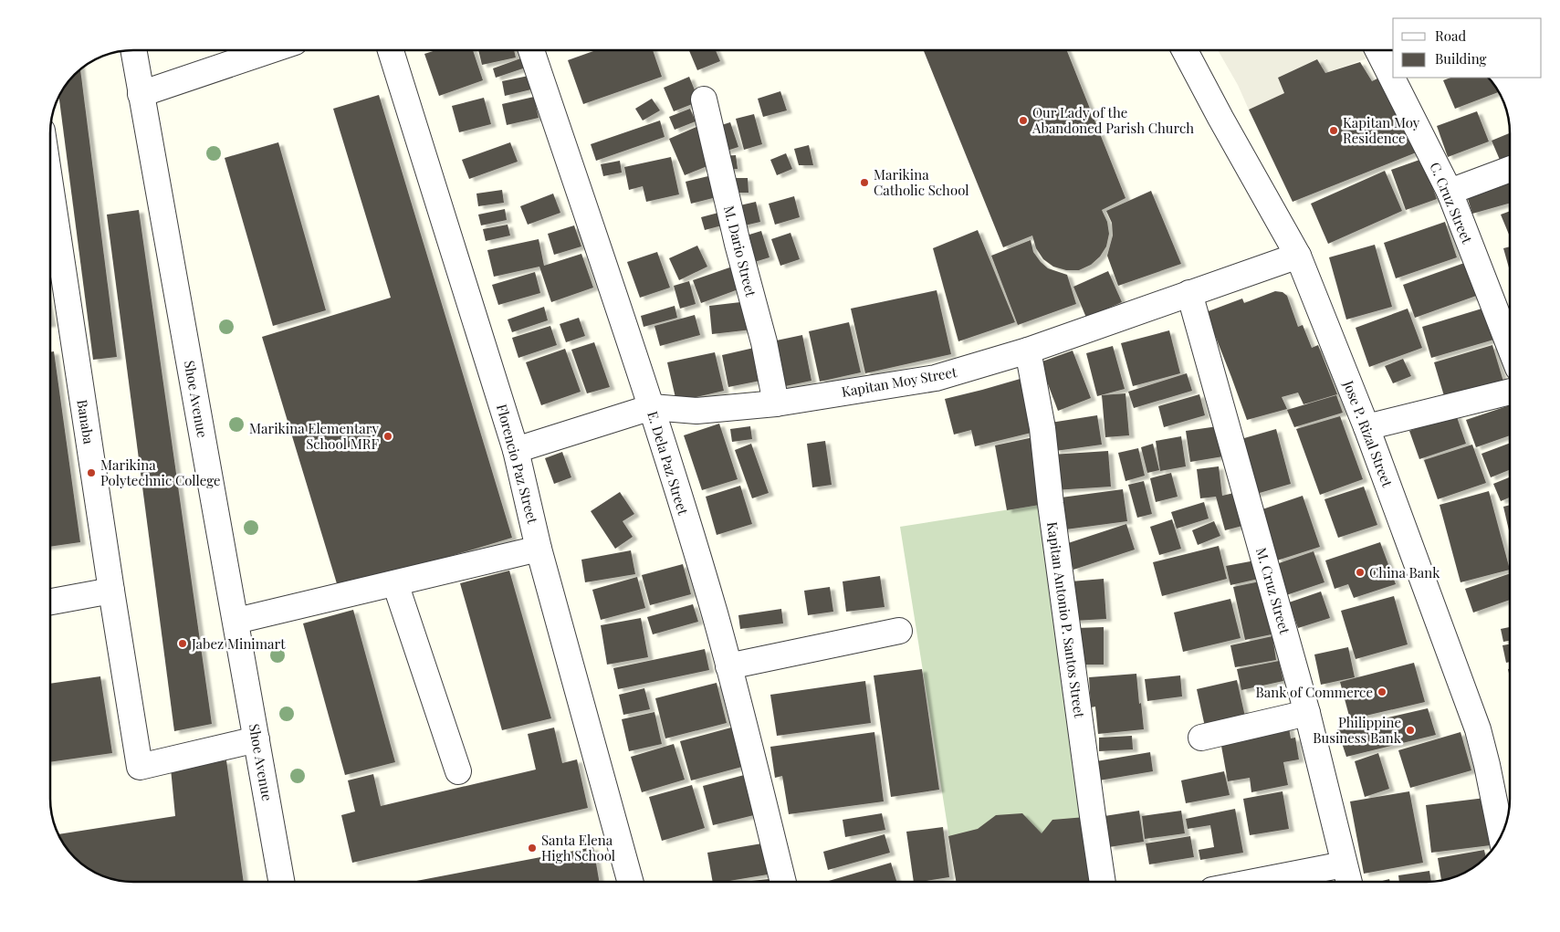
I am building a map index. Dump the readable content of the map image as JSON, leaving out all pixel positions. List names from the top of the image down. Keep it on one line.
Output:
{"streets":{"street":["C. Cruz Street","M. Dario Street","Kapitan Moy Street","Shoe Avenue","Banaba","Jose P. Rizal Street","E. Dela Paz Street","Florencio Paz Street","M. Cruz Street","Kapitan Antonio P. Santos Street"]},"crossings":[["M. Dario Street","Kapitan Moy Street"],["Kapitan Moy Street","Jose P. Rizal Street"],["Kapitan Moy Street","E. Dela Paz Street"],["Kapitan Moy Street","Florencio Paz Street"],["Kapitan Moy Street","M. Cruz Street"],["Kapitan Moy Street","Kapitan Antonio P. Santos Street"],["Shoe Avenue","Banaba"]],"places":["Our Lady of the Abandoned Parish Church","Kapitan Moy Residence","Marikina Catholic School","Marikina Elementary School MRF","Marikina Polytechnic College","China Bank","Jabez Minimart","Bank of Commerce","Philippine Business Bank","Santa Elena High School"],"legend":["Road","Building"]}
